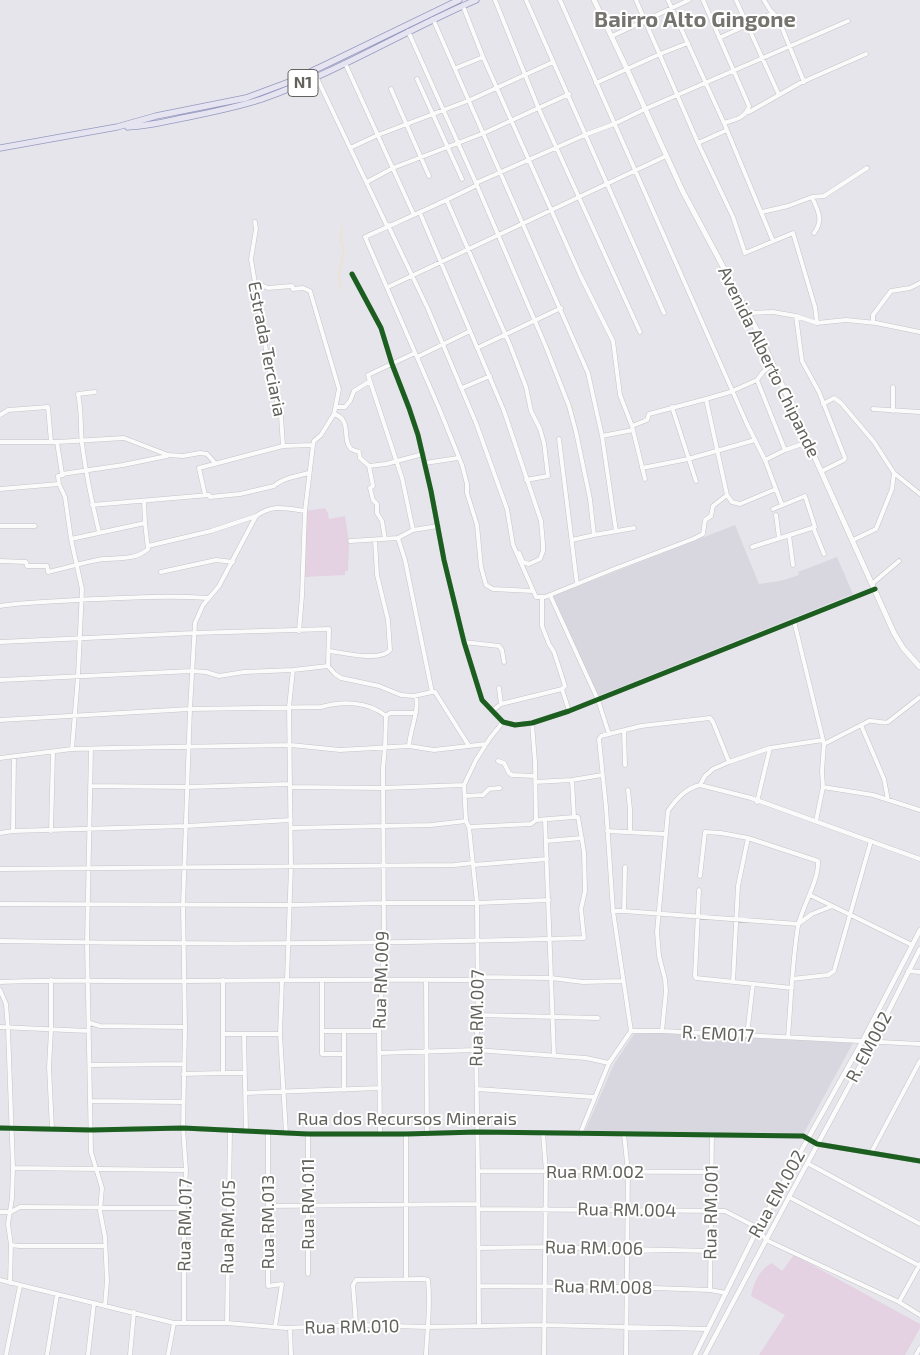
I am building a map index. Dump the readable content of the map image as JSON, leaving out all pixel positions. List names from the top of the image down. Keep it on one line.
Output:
{"streets":{"highway":["N1"],"main road":["Avenida Alberto Chipande"],"street":["Estrada Terciaria","Rua RM.009","Rua RM.007","R. EM017","R. EM002","Rua dos Recursos Minerais","Rua RM.002","Rua EM.002","Rua RM.011","Rua RM.004","Rua RM.001","Rua RM.013","Rua RM.017","Rua RM.015","Rua RM.006","Rua RM.008","Rua RM.010"]},"crossings":[["Rua RM.009","Rua dos Recursos Minerais"],["Rua RM.007","Rua dos Recursos Minerais"],["Rua RM.007","Rua RM.002"],["Rua RM.007","Rua RM.004"],["Rua RM.007","Rua RM.006"],["Rua RM.007","Rua RM.008"],["Rua RM.007","Rua RM.010"],["R. EM017","R. EM002"],["R. EM017","Rua EM.002"],["R. EM002","Rua EM.002"],["Rua dos Recursos Minerais","Rua EM.002"],["Rua dos Recursos Minerais","Rua RM.011"],["Rua dos Recursos Minerais","Rua RM.001"],["Rua dos Recursos Minerais","Rua RM.013"],["Rua dos Recursos Minerais","Rua RM.017"],["Rua dos Recursos Minerais","Rua RM.015"],["Rua RM.002","Rua RM.001"],["Rua EM.002","Rua RM.004"],["Rua EM.002","Rua RM.008"],["Rua EM.002","Rua RM.010"],["Rua RM.011","Rua RM.004"],["Rua RM.004","Rua RM.001"],["Rua RM.004","Rua RM.013"],["Rua RM.001","Rua RM.006"],["Rua RM.001","Rua RM.008"],["Rua RM.013","Rua RM.010"],["Rua RM.017","Rua RM.010"],["Rua RM.015","Rua RM.010"]],"districts":["Bairro Alto Gingone"]}
